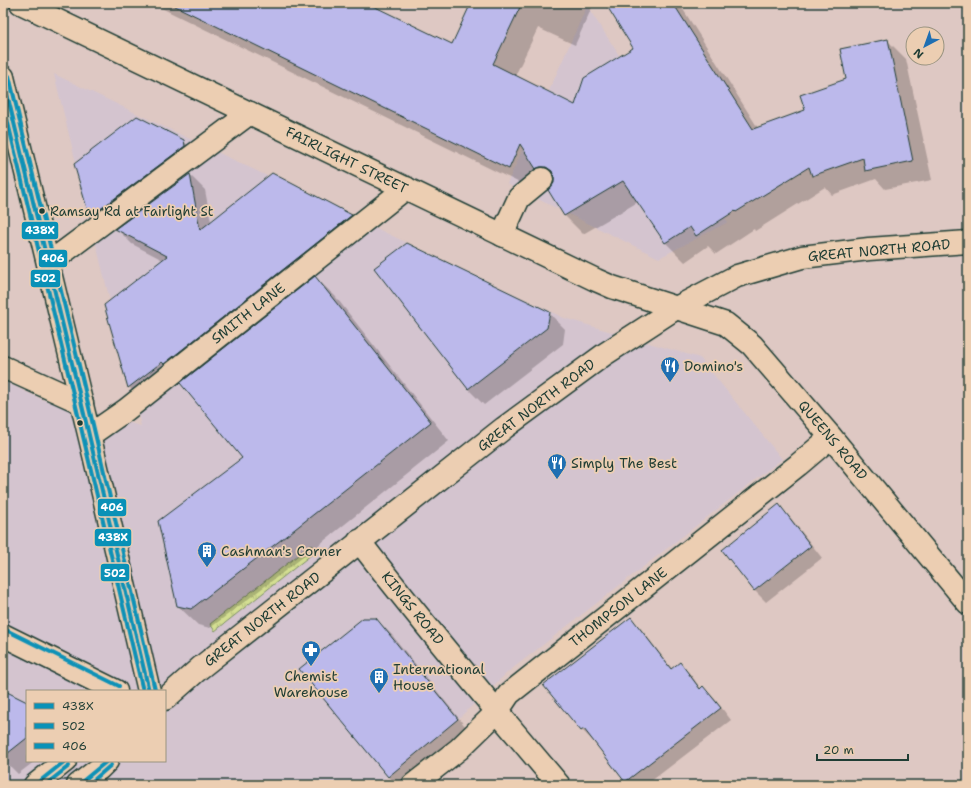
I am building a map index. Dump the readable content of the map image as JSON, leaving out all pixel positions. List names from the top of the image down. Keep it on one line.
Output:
{"streets":{"main road":["FAIRLIGHT STREET","GREAT NORTH ROAD","SMITH LANE","QUEENS ROAD","THOMPSON LANE","KINGS ROAD"]},"crossings":[["FAIRLIGHT STREET","GREAT NORTH ROAD"],["FAIRLIGHT STREET","SMITH LANE"],["FAIRLIGHT STREET","QUEENS ROAD"],["GREAT NORTH ROAD","QUEENS ROAD"],["GREAT NORTH ROAD","KINGS ROAD"],["QUEENS ROAD","THOMPSON LANE"],["THOMPSON LANE","KINGS ROAD"]],"places":{"other":["Ramsay Rd at Fairlight St"],"restaurant":["Domino's","Simply The Best"],"building":["Cashman's Corner","International House"],"pharmacy":["Chemist Warehouse"]},"lines":["transit line 406","transit line 438X","transit line 502"],"legend":["438X","502","406"],"scale_bar":"20 m","north":"bottom left"}
